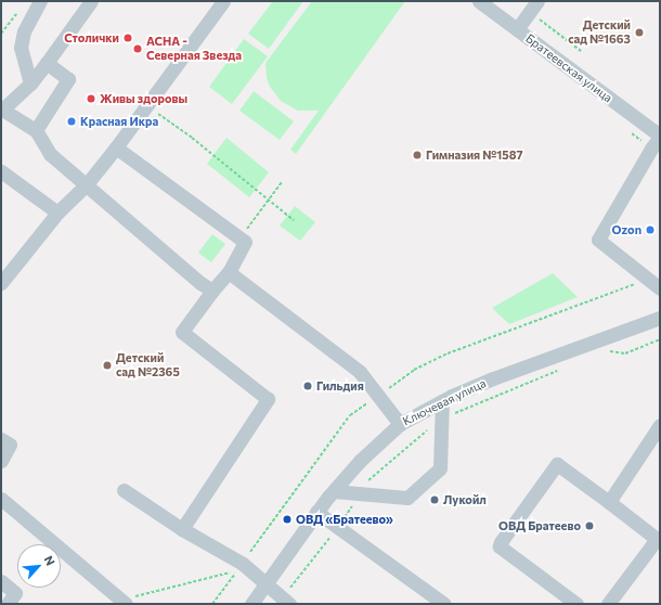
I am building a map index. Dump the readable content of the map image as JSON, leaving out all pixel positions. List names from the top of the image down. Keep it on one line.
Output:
{"streets":{"street":["Братеевская улица","Ключевая улица"]},"places":["Детский сад №1663","Столички","АСНА - Северная Звезда","Живы здоровы","Красная Икра","Гимназия №1587","Ozon","Детский сад №2365","Гильдия","Лукойл","ОВД «Братеево»","ОВД Братеево"],"north":"top right"}
